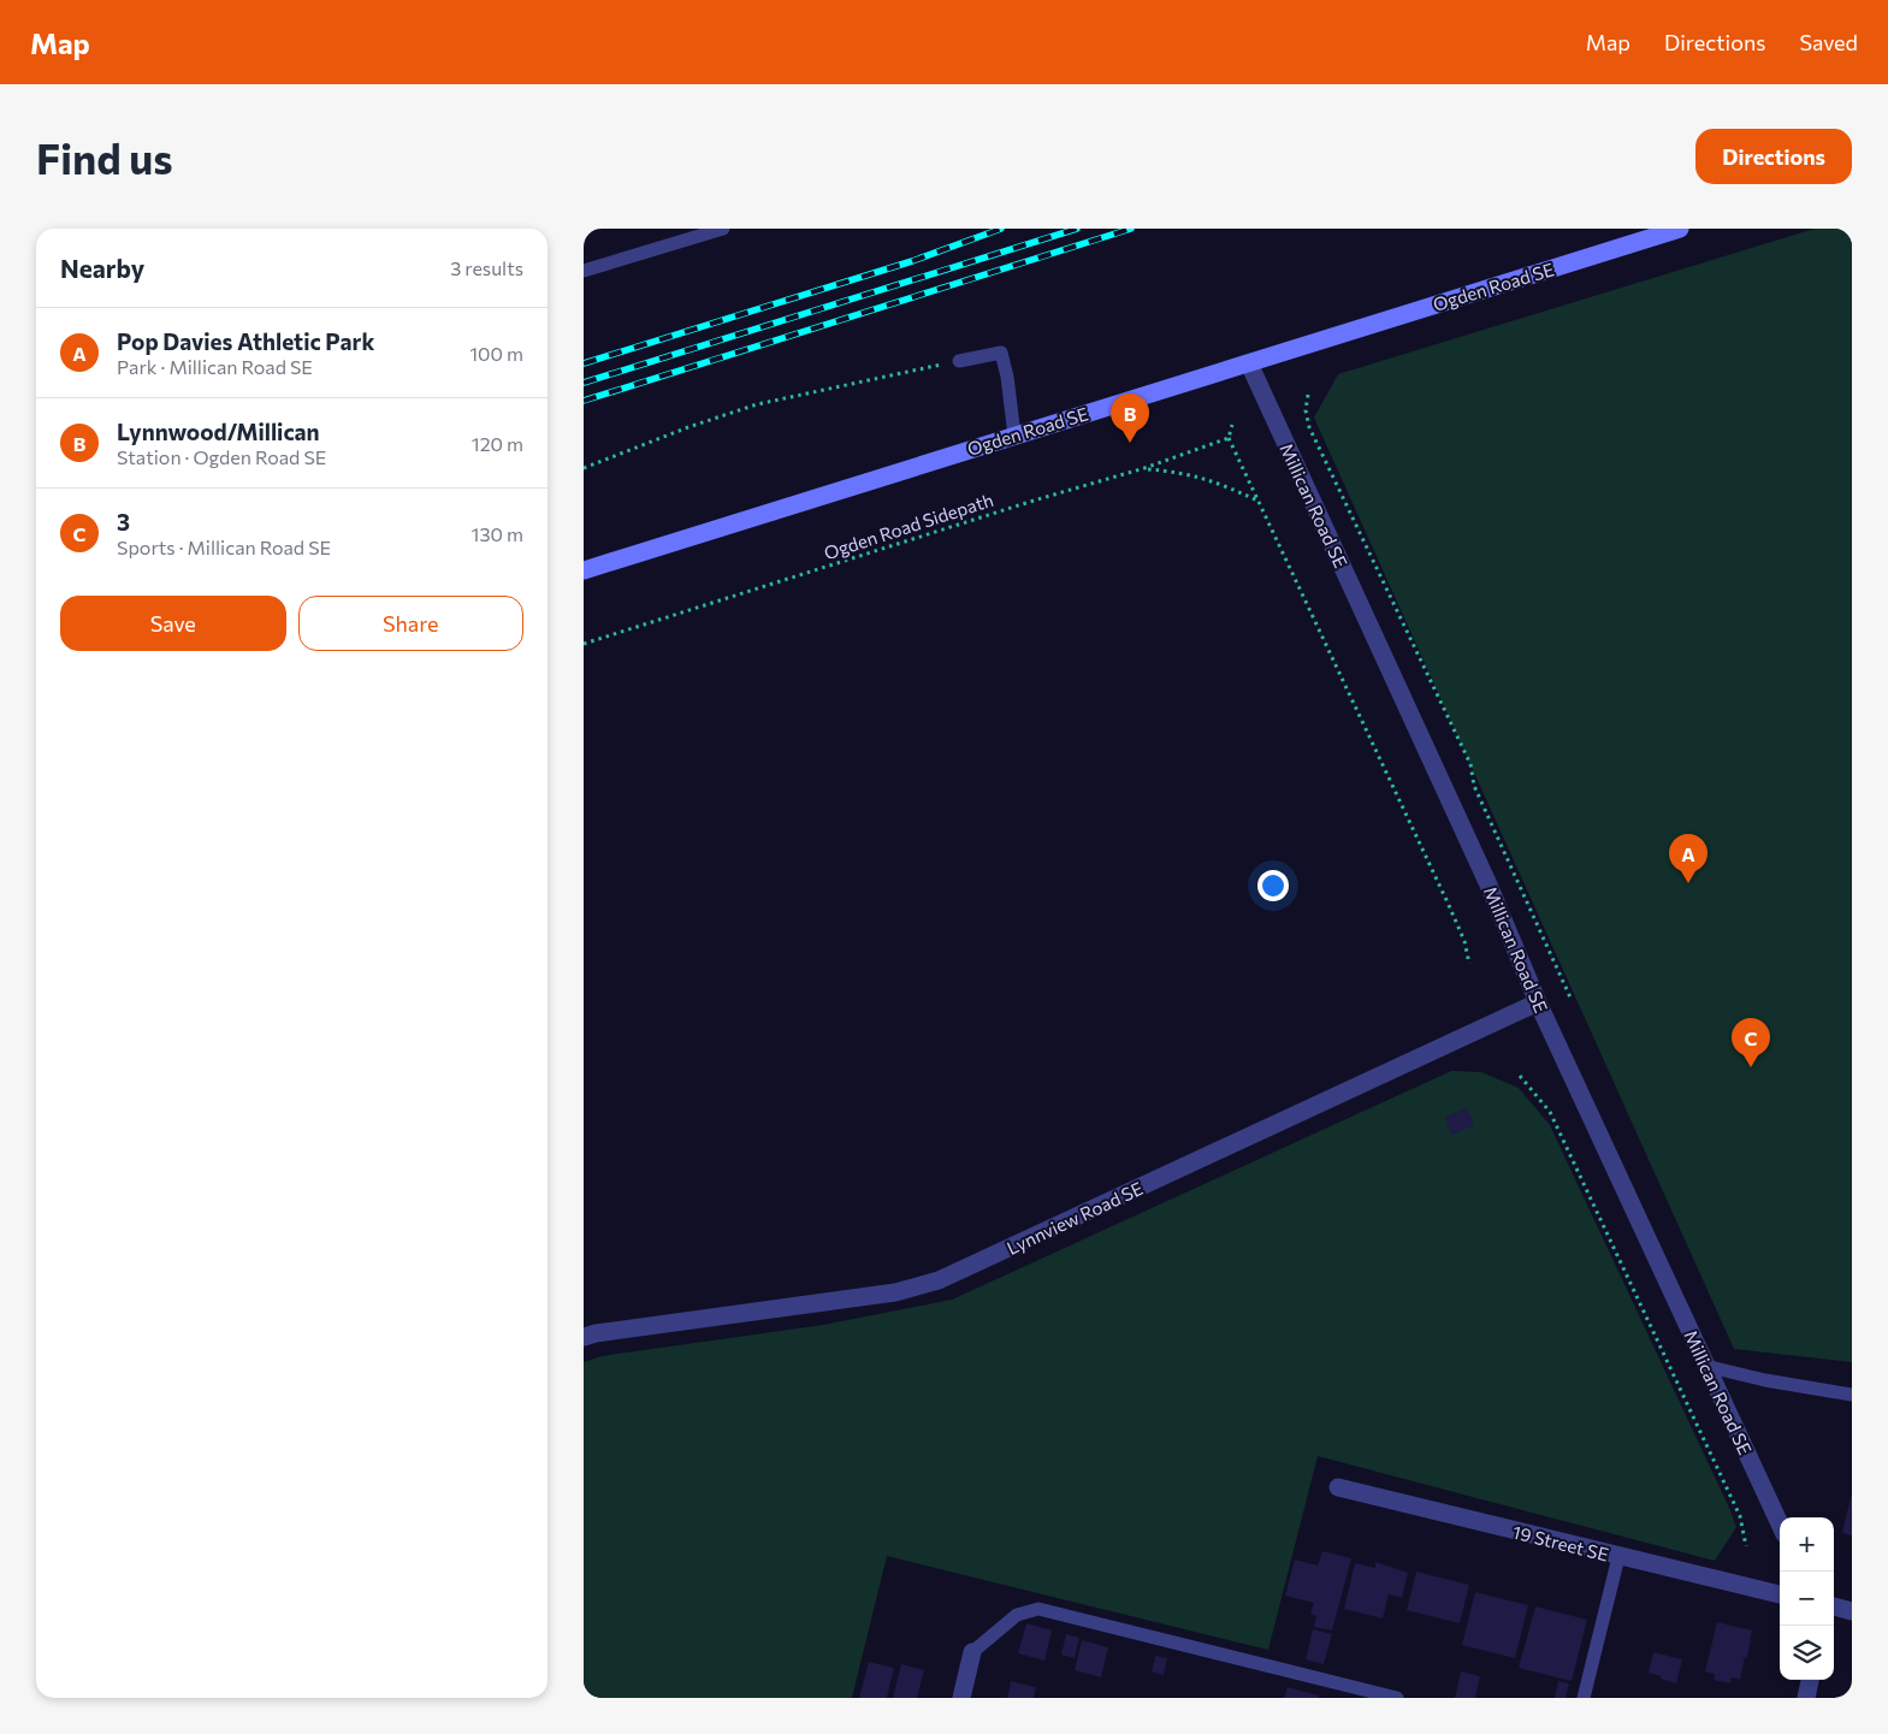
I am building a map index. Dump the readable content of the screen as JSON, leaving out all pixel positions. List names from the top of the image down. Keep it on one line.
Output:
{"streets":{"street":["Ogden Road SE","Millican Road SE","Lynnview Road SE","19 Street SE"],"path":["Ogden Road Sidepath"]},"crossings":[["Ogden Road SE","Millican Road SE"],["Millican Road SE","Lynnview Road SE"]],"page":{"header":"Map","nav":["Map","Directions","Saved"],"buttons":["Directions",["Save","Share"]],"title":"Find us","heading":["Nearby","3 results"],"list":[{"mark":"A","name":"Pop Davies Athletic Park","note":"Park · Millican Road SE","value":"100 m"},{"mark":"B","name":"Lynnwood/Millican","note":"Station · Ogden Road SE","value":"120 m"},{"mark":"C","name":"3","note":"Sports · Millican Road SE","value":"130 m"}],"pins":["B","A","C"],"map_buttons":["+","−"]}}
